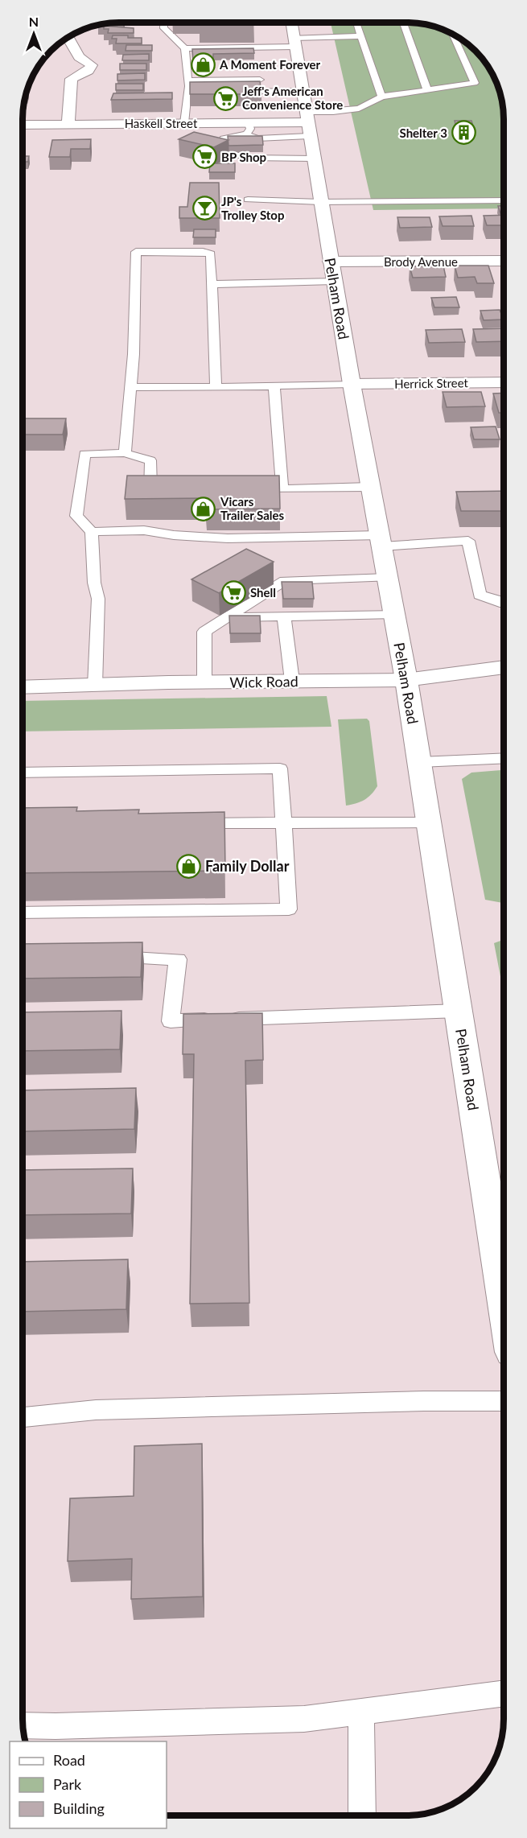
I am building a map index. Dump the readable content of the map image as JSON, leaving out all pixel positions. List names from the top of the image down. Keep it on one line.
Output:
{"streets":{"main road":["Haskell Street","Brody Avenue","Pelham Road","Herrick Street","Wick Road"]},"crossings":[["Haskell Street","Pelham Road"],["Brody Avenue","Pelham Road"],["Pelham Road","Herrick Street"],["Pelham Road","Wick Road"]],"places":{"shop":["A Moment Forever","Vicars Trailer Sales","Family Dollar"],"supermarket":["Jeff's American Convenience Store","BP Shop","Shell"],"building":["Shelter 3"],"bar":["JP's Trolley Stop"]},"legend":["Road","Park","Building"],"north":"top"}
